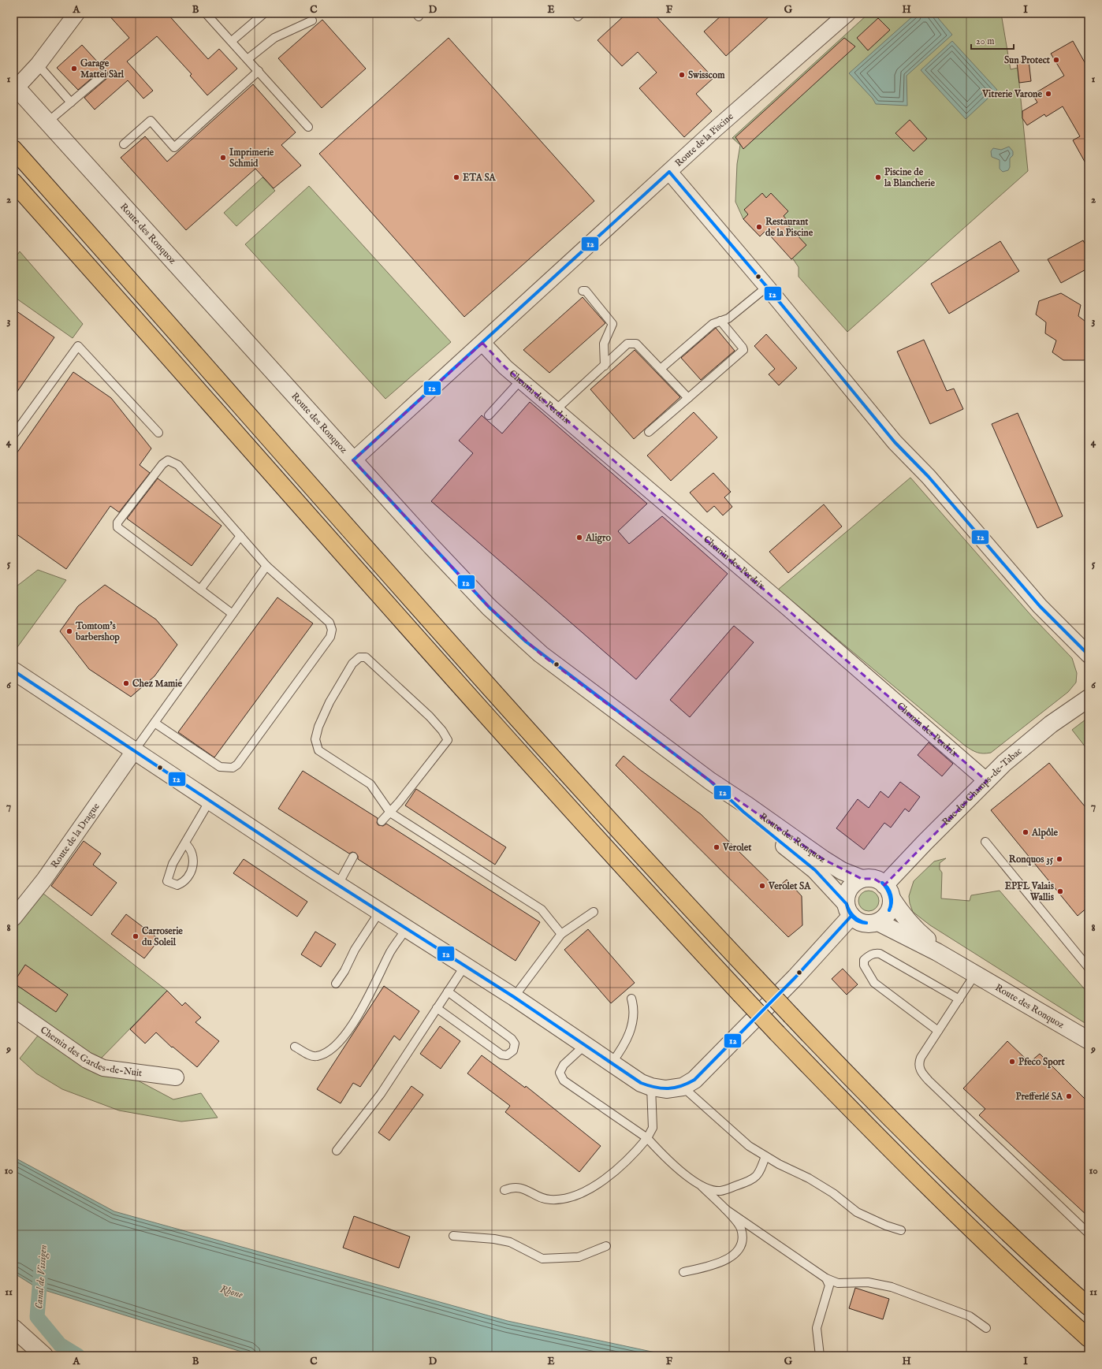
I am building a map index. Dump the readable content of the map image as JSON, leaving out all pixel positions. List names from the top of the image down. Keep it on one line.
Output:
{"streets":{"street":["Route de la Piscine","Route des Ronquoz","Chemin des Perdrix","Rue des Champs-de-Tabac","Route de la Drague","Chemin des Gardes-de-Nuit"]},"crossings":[["Route de la Piscine","Route des Ronquoz"],["Route de la Piscine","Chemin des Perdrix"],["Route des Ronquoz","Rue des Champs-de-Tabac"],["Chemin des Perdrix","Rue des Champs-de-Tabac"]],"water":["Canal de Vissigen","Rhone"],"places":["Sun Protect","Garage Mattei Sàrl","Swisscom","Vitrerie Varone","Imprimerie Schmid","ETA SA","Piscine de la Blancherie","Restaurant de la Piscine","Aligro","Tomtom's barbershop","Chez Mamie","Alpôle","Verolet","Ronquos 35","Verolet SA","EPFL Valais Wallis","Carroserie du Soleil","Pfeco Sport","Prefferlé SA"],"lines":["transit line 12"],"scale_bar":"20 m","grid":{"columns":["A","B","C","D","E","F","G","H","I"],"rows":["1","2","3","4","5","6","7","8","9","10","11"]}}
